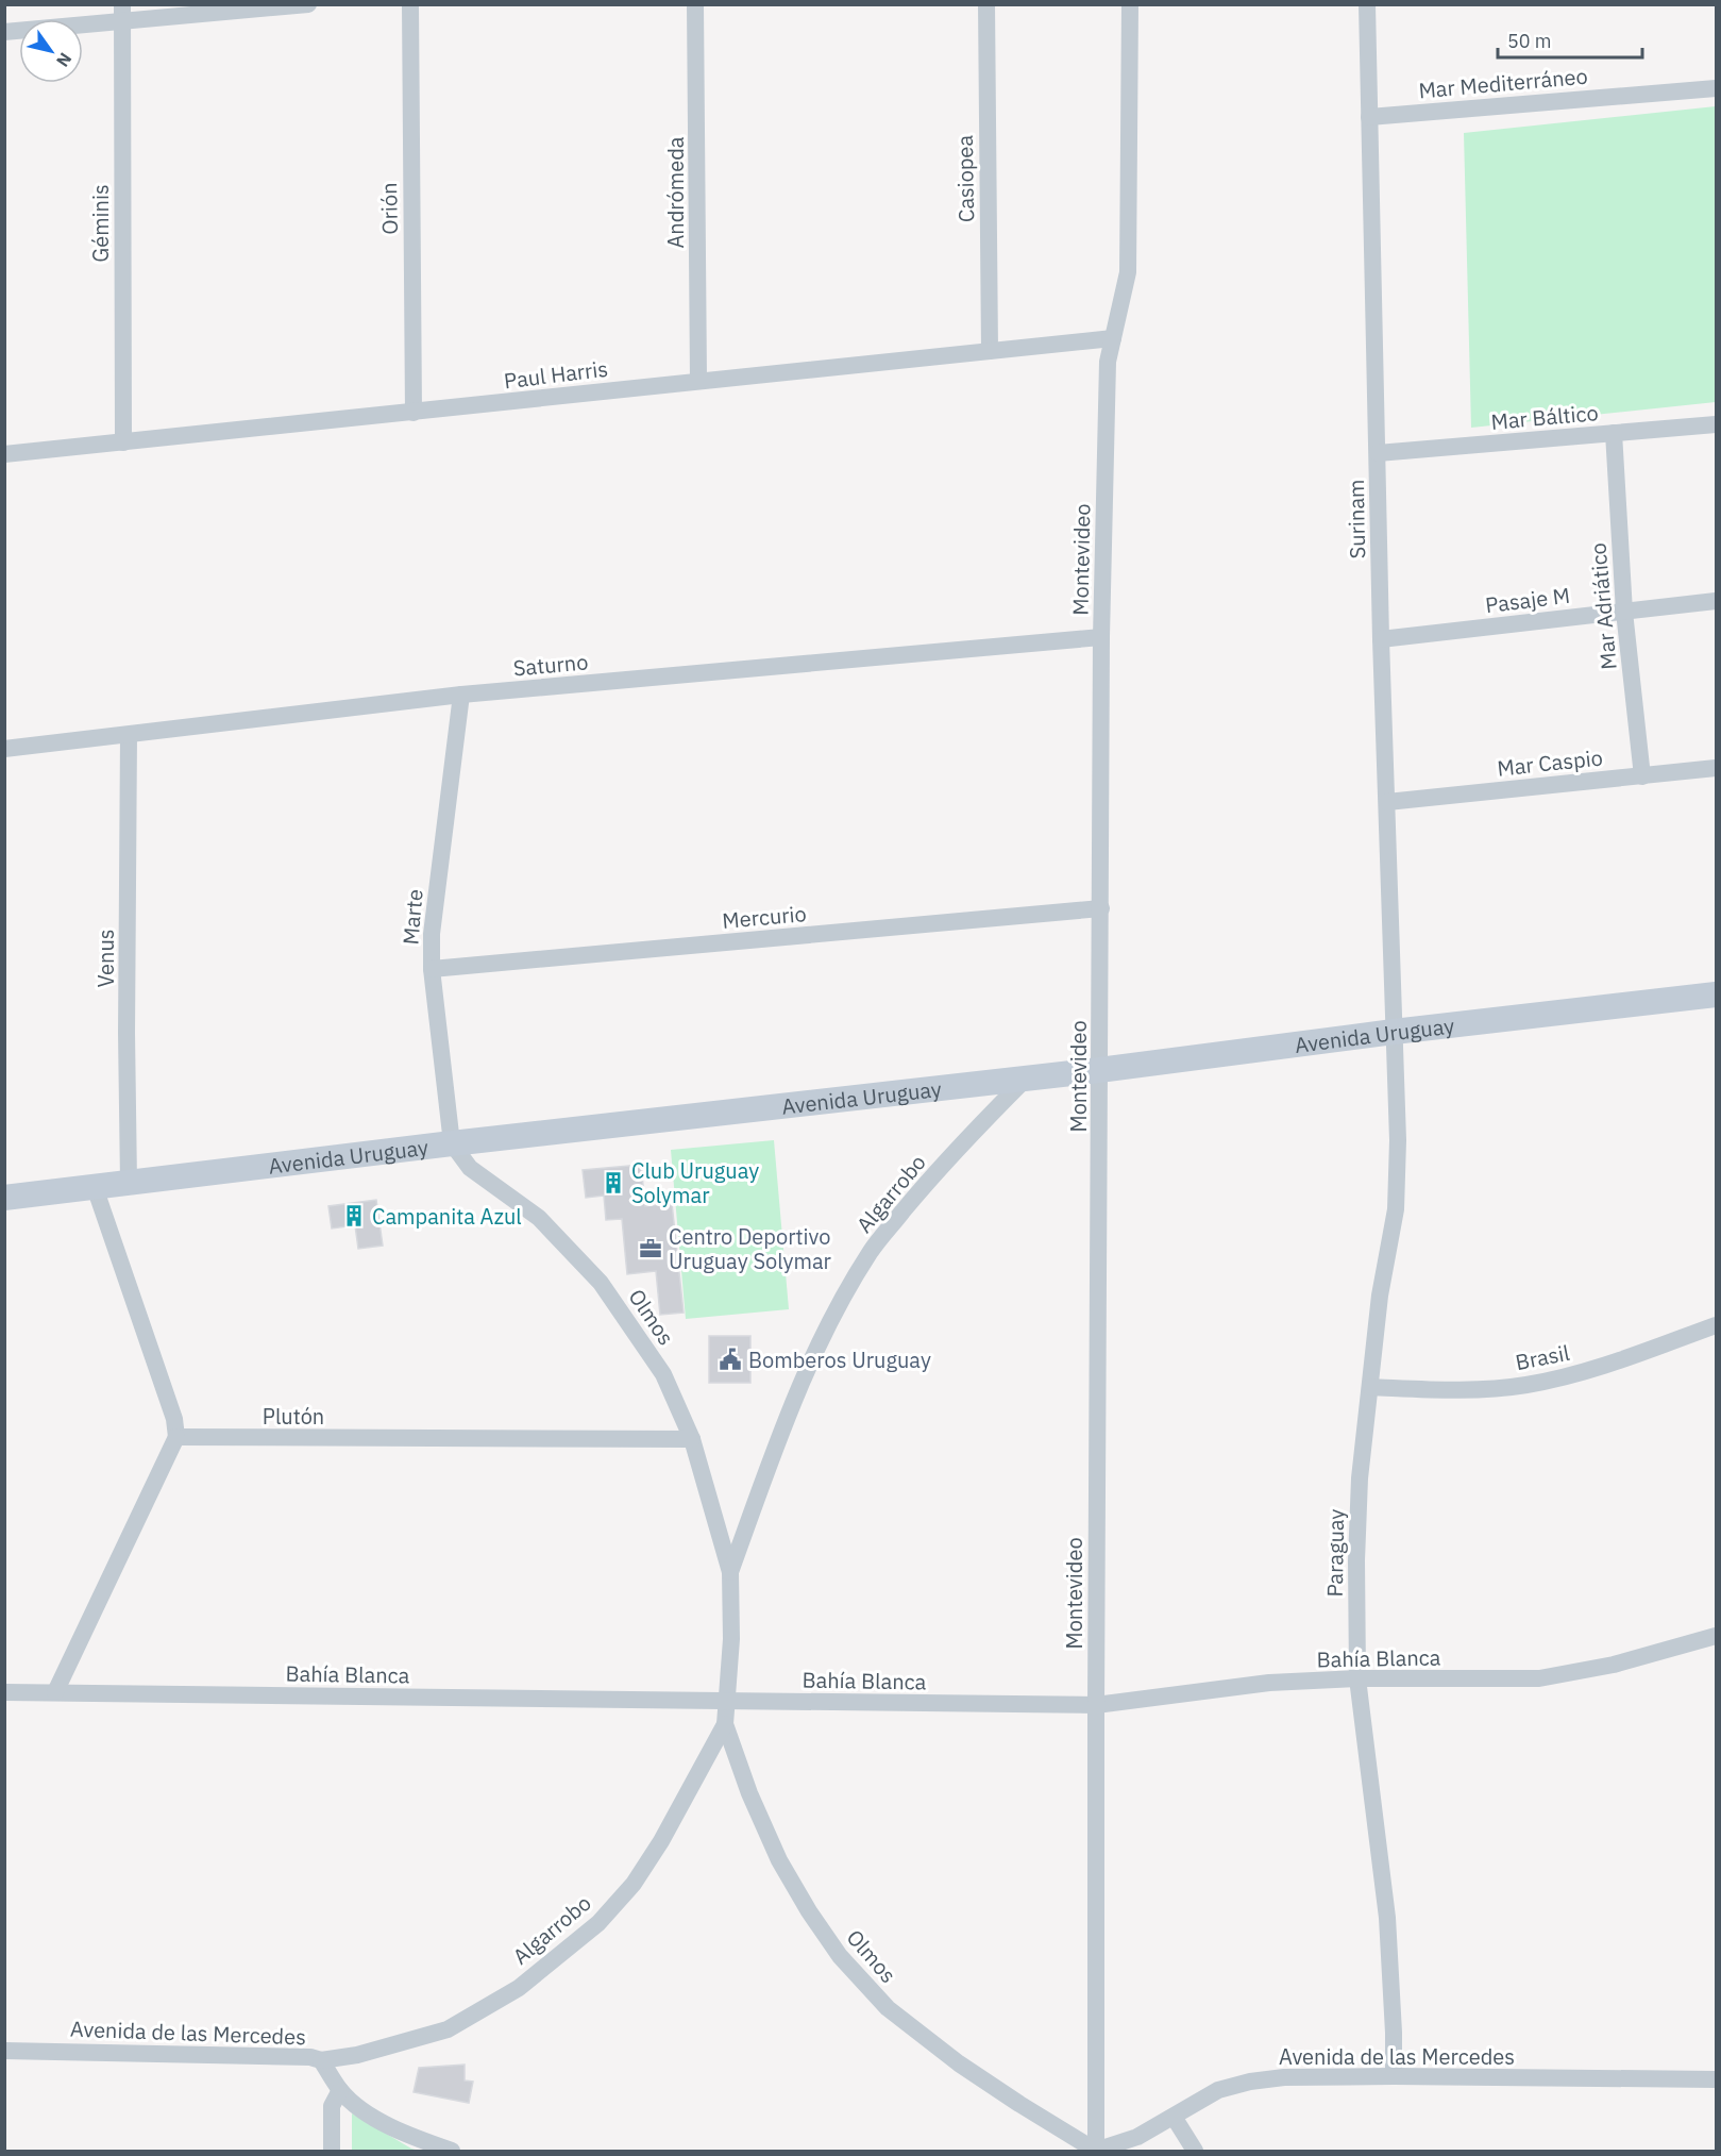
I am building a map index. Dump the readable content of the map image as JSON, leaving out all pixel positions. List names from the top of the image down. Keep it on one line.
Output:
{"streets":{"street":["Mar Mediterráneo","Casiopea","Andrómeda","Orión","Géminis","Paul Harris","Mar Báltico","Surinam","Montevideo","Pasaje M","Mar Adriático","Saturno","Mar Caspio","Marte","Mercurio","Venus","Avenida Uruguay","Algarrobo","Olmos","Brasil","Plutón","Paraguay","Bahía Blanca","Avenida de las Mercedes"]},"crossings":[["Mar Mediterráneo","Surinam"],["Casiopea","Paul Harris"],["Andrómeda","Paul Harris"],["Orión","Paul Harris"],["Géminis","Paul Harris"],["Paul Harris","Montevideo"],["Mar Báltico","Surinam"],["Mar Báltico","Mar Adriático"],["Surinam","Pasaje M"],["Surinam","Mar Caspio"],["Surinam","Avenida Uruguay"],["Surinam","Paraguay"],["Montevideo","Saturno"],["Montevideo","Mercurio"],["Montevideo","Avenida Uruguay"],["Montevideo","Olmos"],["Montevideo","Bahía Blanca"],["Montevideo","Avenida de las Mercedes"],["Pasaje M","Mar Adriático"],["Mar Adriático","Mar Caspio"],["Saturno","Marte"],["Saturno","Venus"],["Marte","Mercurio"],["Marte","Avenida Uruguay"],["Marte","Olmos"],["Venus","Avenida Uruguay"],["Avenida Uruguay","Algarrobo"],["Avenida Uruguay","Olmos"],["Avenida Uruguay","Paraguay"],["Algarrobo","Olmos"],["Algarrobo","Avenida de las Mercedes"],["Olmos","Plutón"],["Olmos","Bahía Blanca"],["Olmos","Avenida de las Mercedes"],["Brasil","Paraguay"],["Paraguay","Bahía Blanca"],["Paraguay","Avenida de las Mercedes"]],"places":{"building":["Club Uruguay Solymar","Campanita Azul"],"office":["Centro Deportivo Uruguay Solymar"],"public building":["Bomberos Uruguay"]},"scale_bar":"50 m","north":"bottom right"}
